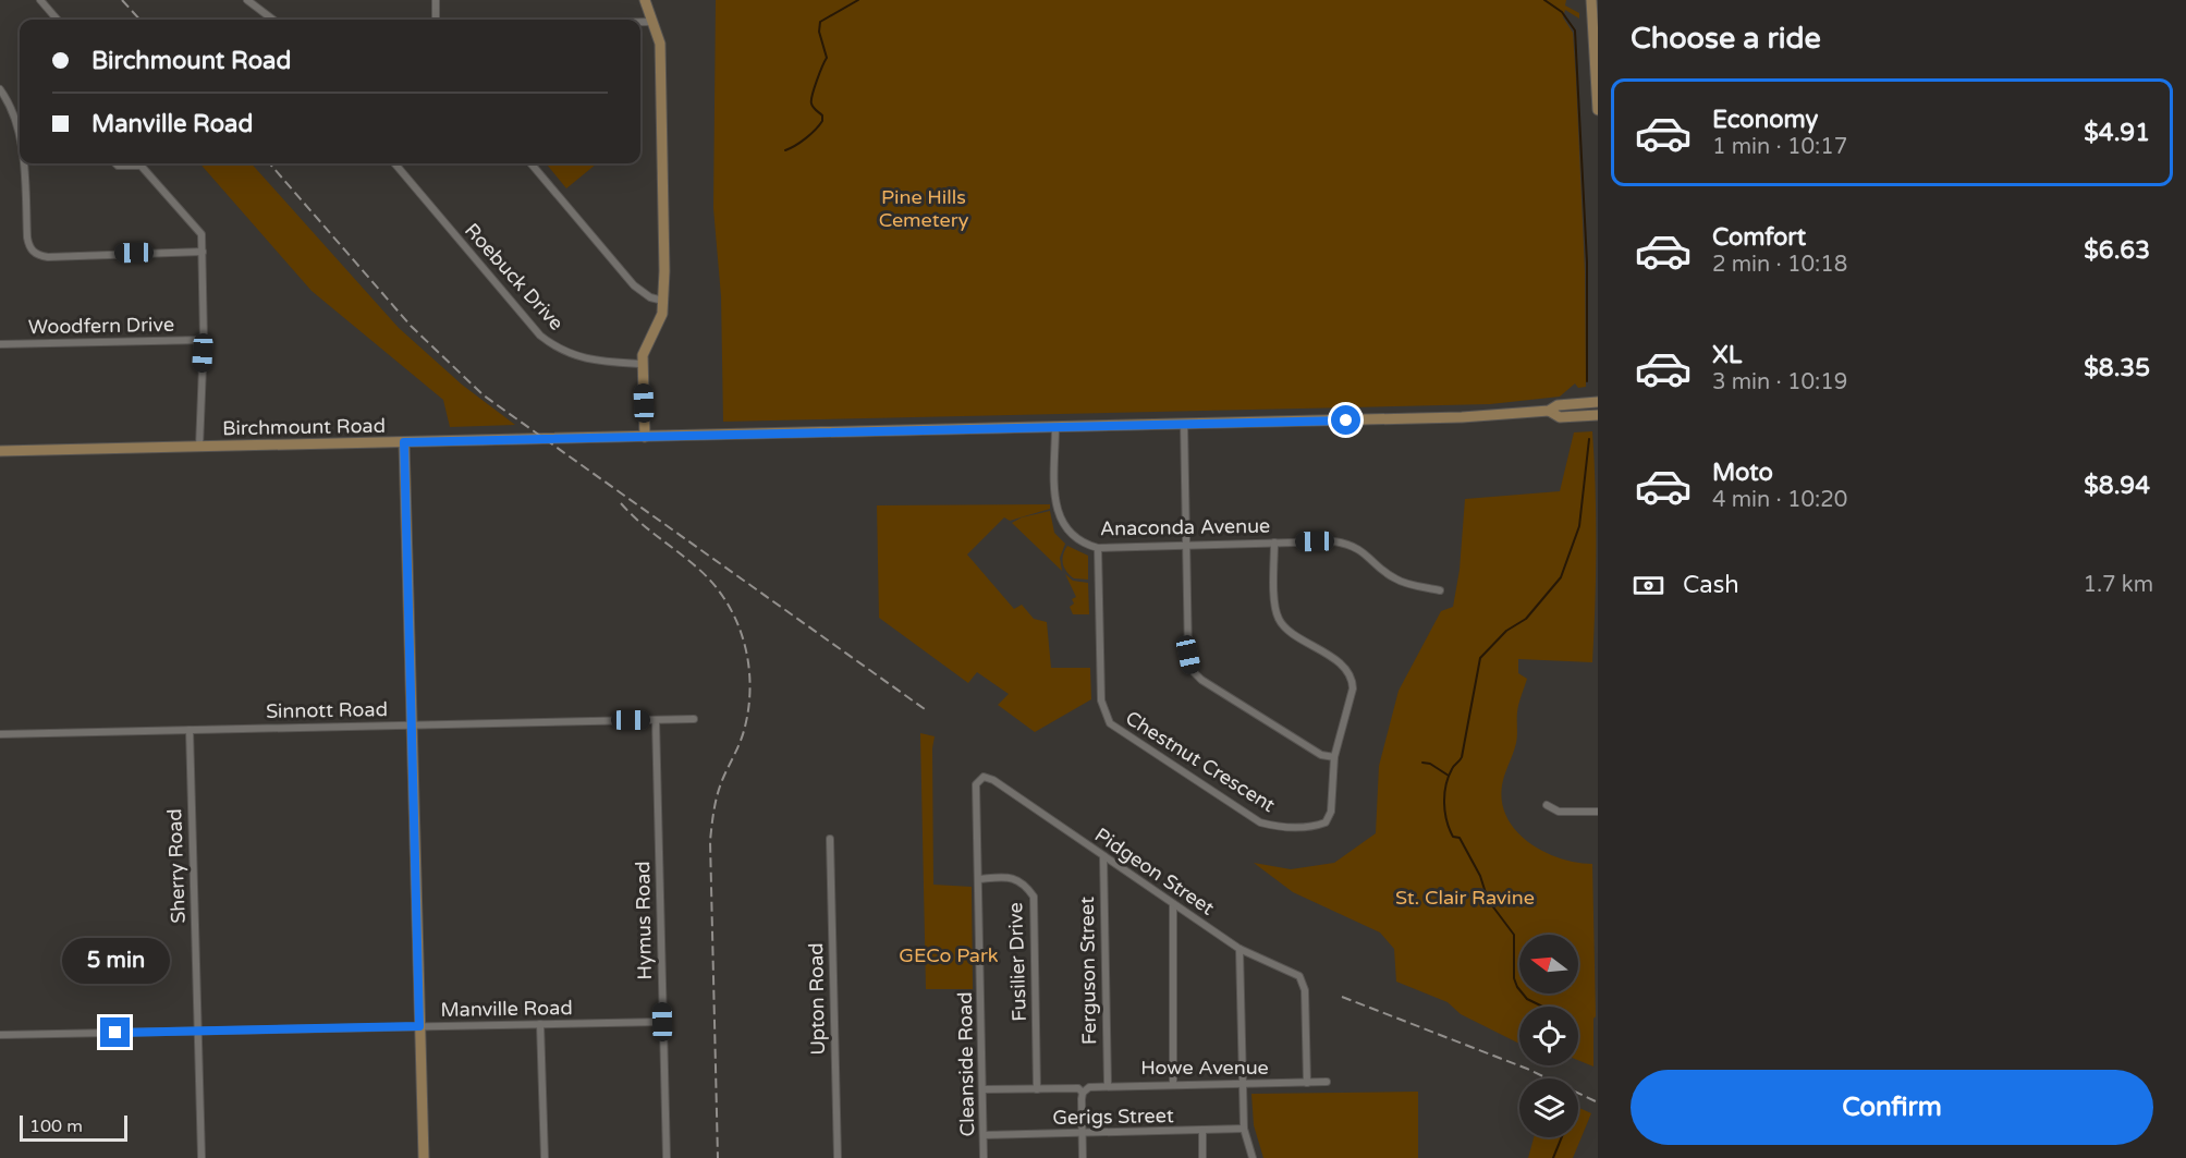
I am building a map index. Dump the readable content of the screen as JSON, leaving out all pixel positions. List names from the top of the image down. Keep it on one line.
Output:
{"streets":{"main road":["Birchmount Road"],"street":["Roebuck Drive","Woodfern Drive","Anaconda Avenue","Sinnott Road","Chestnut Crescent","Sherry Road","Pidgeon Street","Hymus Road","Fusilier Drive","Ferguson Street","Upton Road","Manville Road","Cleanside Road","Howe Avenue","Gerigs Street"]},"crossings":[["Birchmount Road","Anaconda Avenue"],["Anaconda Avenue","Chestnut Crescent"],["Sinnott Road","Sherry Road"],["Sinnott Road","Hymus Road"],["Sherry Road","Manville Road"],["Pidgeon Street","Ferguson Street"],["Pidgeon Street","Cleanside Road"],["Pidgeon Street","Howe Avenue"],["Hymus Road","Manville Road"],["Fusilier Drive","Cleanside Road"],["Fusilier Drive","Howe Avenue"],["Ferguson Street","Howe Avenue"],["Cleanside Road","Howe Avenue"],["Cleanside Road","Gerigs Street"]],"parks":["Pine Hills Cemetery","St. Clair Ravine","GECo Park"],"scale_bar":"100 m","north":"left","page":{"heading":"Choose a ride","banner":["Birchmount Road","Manville Road"],"list":[{"name":"Economy","note":"1 min · 10:17","value":"$4.91"},{"name":"Comfort","note":"2 min · 10:18","value":"$6.63"},{"name":"XL","note":"3 min · 10:19","value":"$8.35"},{"name":"Moto","note":"4 min · 10:20","value":"$8.94"}],"pay":["Cash","1.7 km"],"bubble":"5 min","buttons":"Confirm","scale":"100 m"}}
